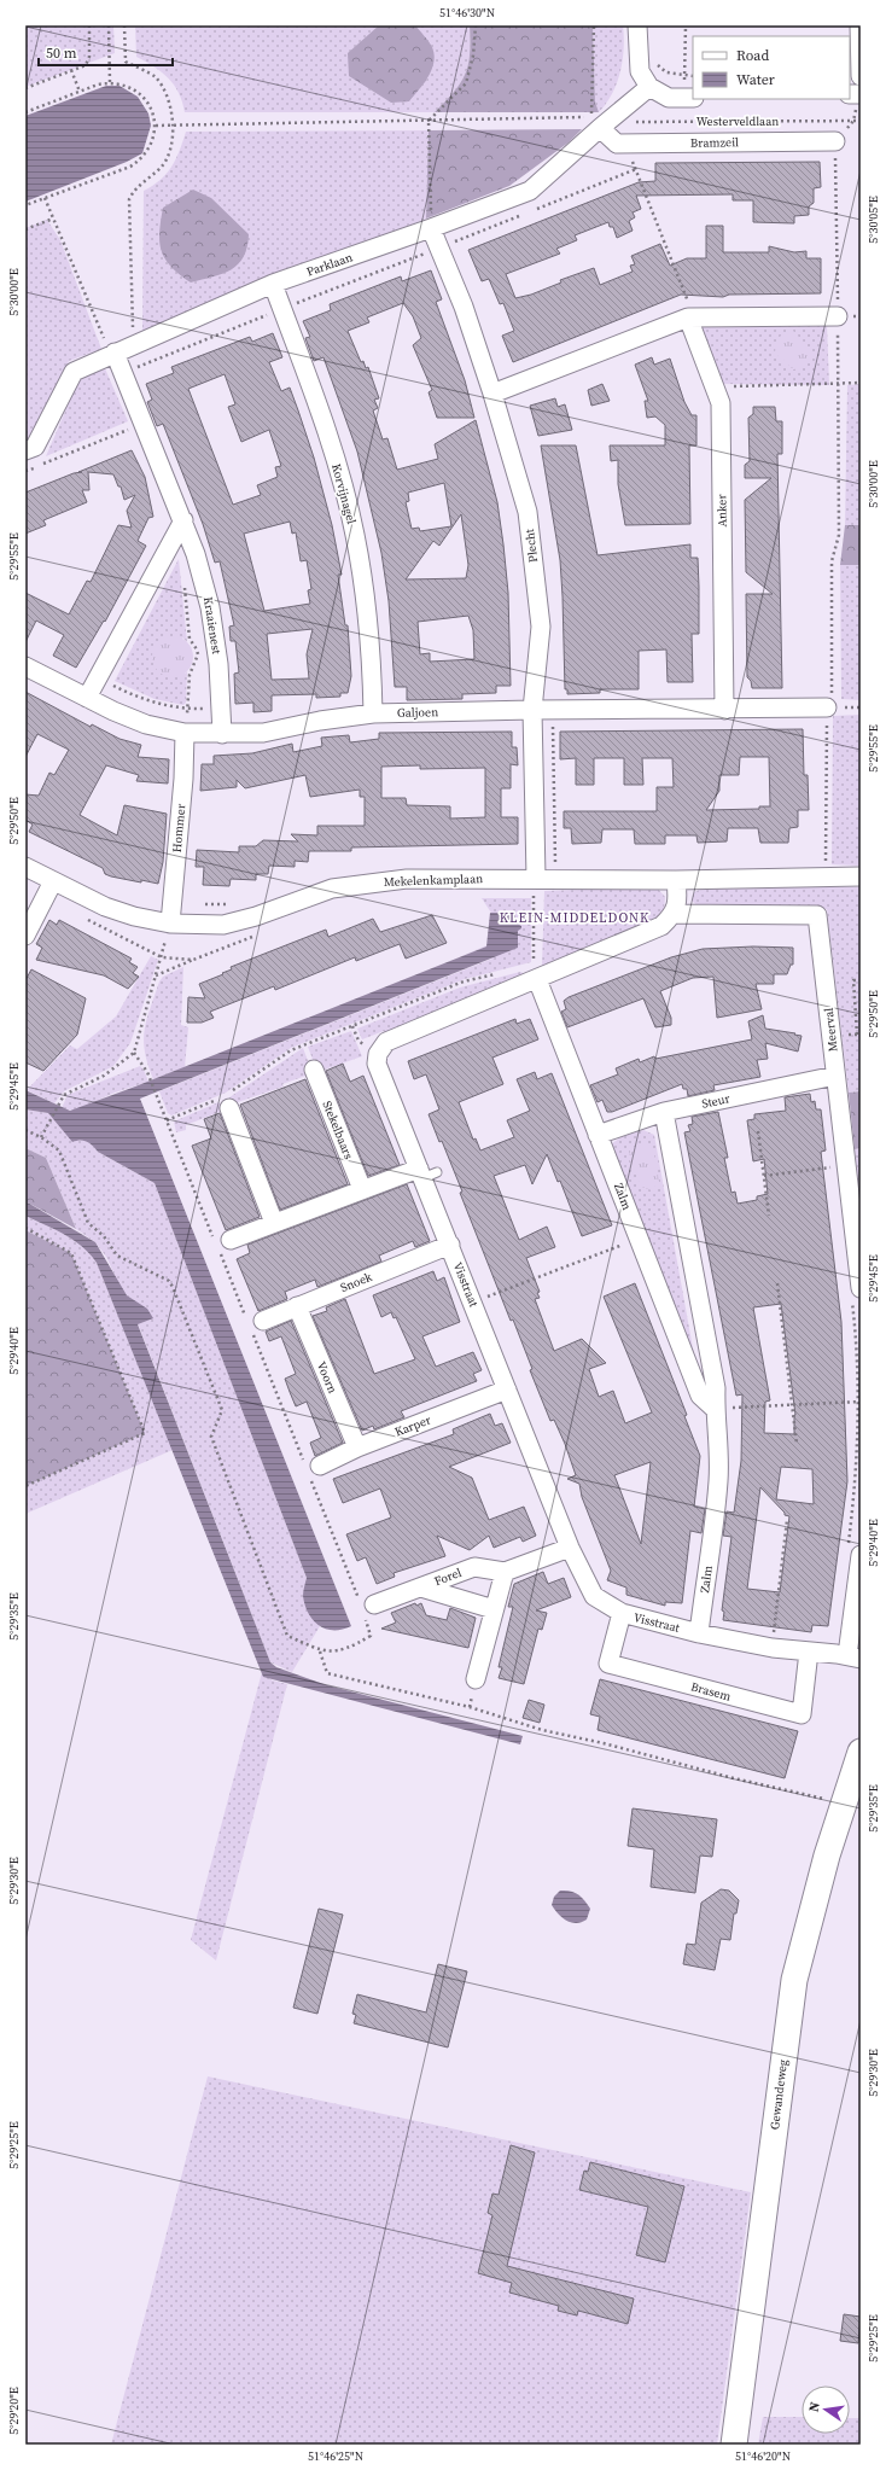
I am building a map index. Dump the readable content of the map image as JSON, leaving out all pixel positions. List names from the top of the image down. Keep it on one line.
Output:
{"streets":{"street":["Westerveldlaan","Bramzeil","Parklaan","Korvijnagel","Anker","Plecht","Kraaienest","Galjoen","Hommer","Mekelenkamplaan","Meerval","Steur","Stekelbaars","Zalm","Snoek","Visstraat","Voorn","Karper","Forel","Brasem","Gewandeweg"]},"crossings":[["Westerveldlaan","Parklaan"],["Bramzeil","Parklaan"],["Parklaan","Korvijnagel"],["Parklaan","Plecht"],["Parklaan","Kraaienest"],["Korvijnagel","Galjoen"],["Anker","Galjoen"],["Plecht","Galjoen"],["Plecht","Mekelenkamplaan"],["Kraaienest","Galjoen"],["Galjoen","Hommer"],["Hommer","Mekelenkamplaan"],["Meerval","Steur"],["Meerval","Visstraat"],["Steur","Zalm"],["Zalm","Visstraat"],["Snoek","Visstraat"],["Snoek","Voorn"],["Visstraat","Karper"],["Visstraat","Forel"],["Visstraat","Brasem"],["Voorn","Karper"]],"districts":["KLEIN-MIDDELDONK"],"legend":["Road","Water"],"scale_bar":"50 m","north":"left","coordinates":["51°46'30\"N","5°30'05\"E","5°30'00\"E","5°29'55\"E","5°29'50\"E","5°29'45\"E","5°29'40\"E","5°29'35\"E","5°29'30\"E","5°29'25\"E","5°29'20\"E","51°46'25\"N","51°46'20\"N"]}
